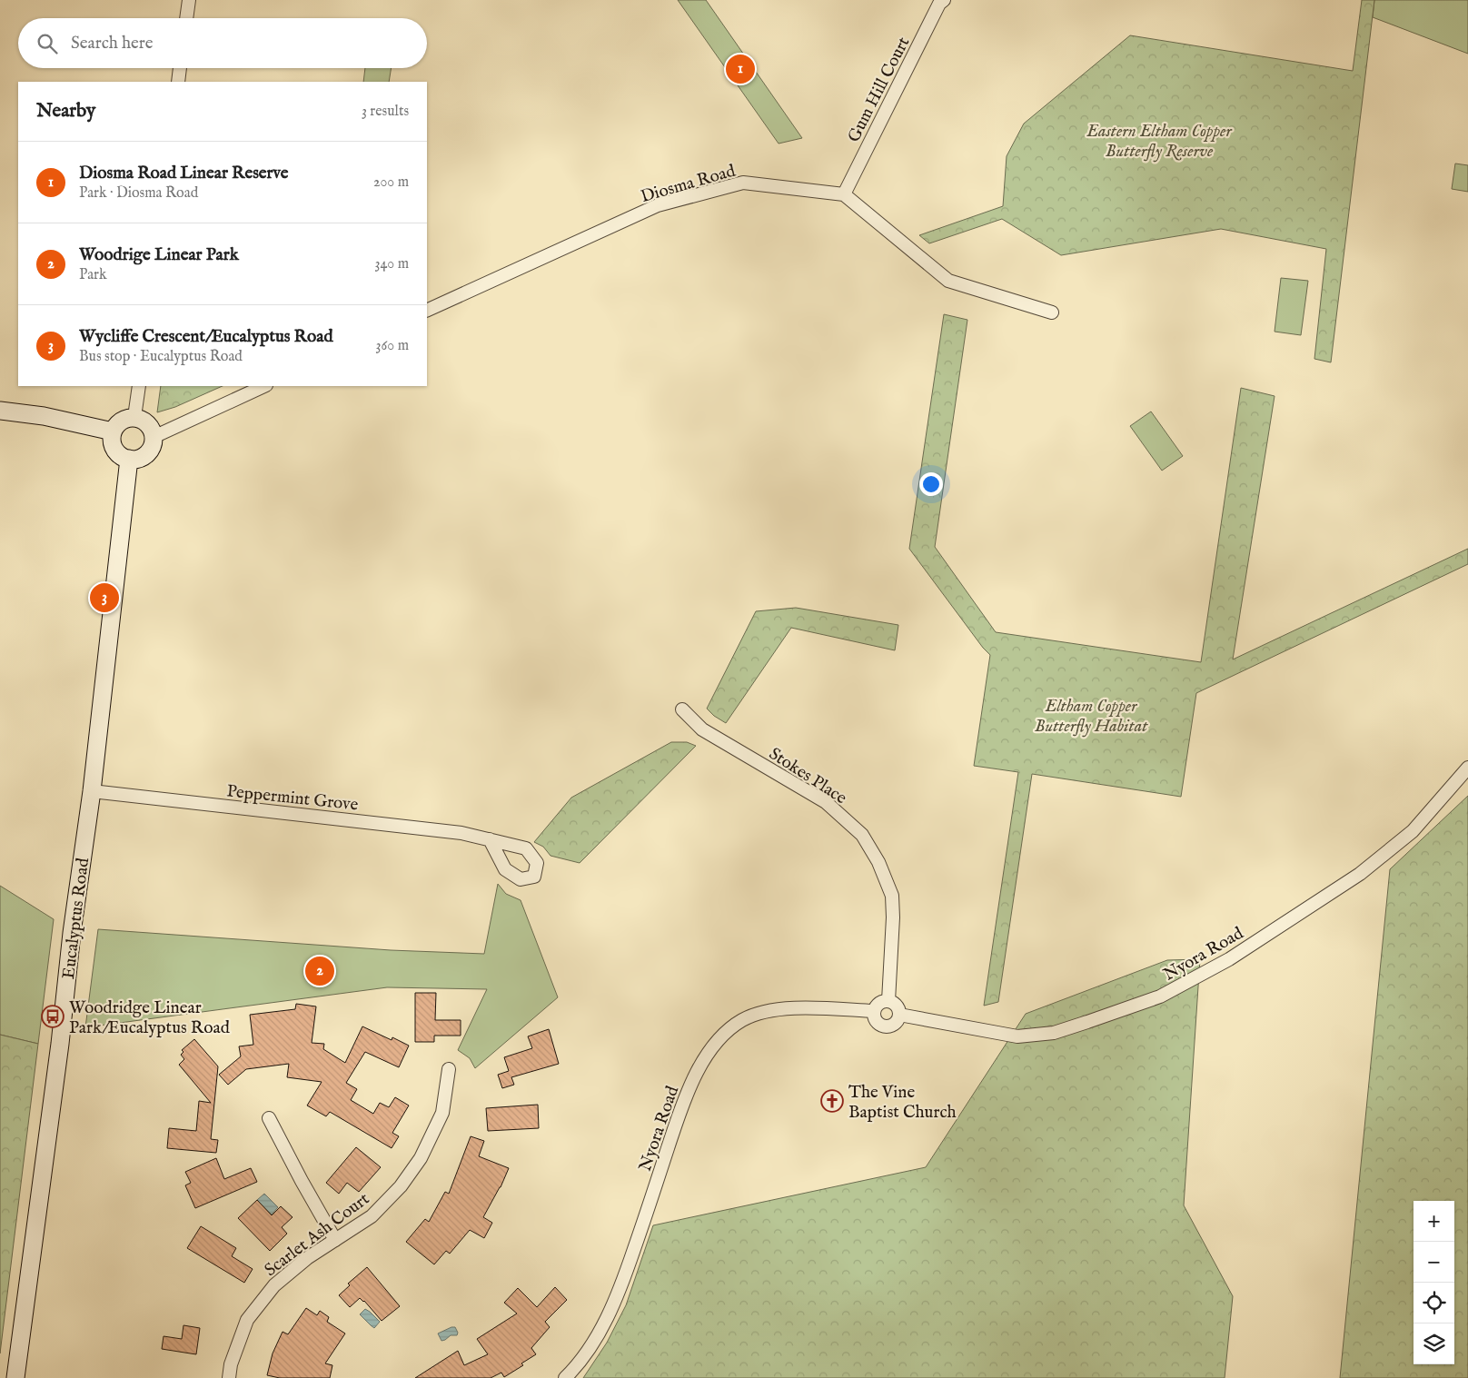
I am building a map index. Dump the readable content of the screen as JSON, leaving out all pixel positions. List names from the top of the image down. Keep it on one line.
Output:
{"streets":{"street":["Gum Hill Court","Diosma Road","Stokes Place","Peppermint Grove","Eucalyptus Road","Nyora Road","Scarlet Ash Court"]},"crossings":[["Gum Hill Court","Diosma Road"],["Stokes Place","Nyora Road"],["Peppermint Grove","Eucalyptus Road"]],"parks":["Eastern Eltham Copper Butterfly Reserve","Eltham Copper Butterfly Habitat"],"places":{"bus stop":["Woodridge Linear Park/Eucalyptus Road"],"church":["The Vine Baptist Church"]},"page":{"search":"Search here","pins":["1","3","2"],"heading":["Nearby","3 results"],"list":[{"mark":"1","name":"Diosma Road Linear Reserve","note":"Park · Diosma Road","value":"200 m"},{"mark":"2","name":"Woodrige Linear Park","note":"Park","value":"340 m"},{"mark":"3","name":"Wycliffe Crescent/Eucalyptus Road","note":"Bus stop · Eucalyptus Road","value":"360 m"}],"map_buttons":["+","−"]}}
